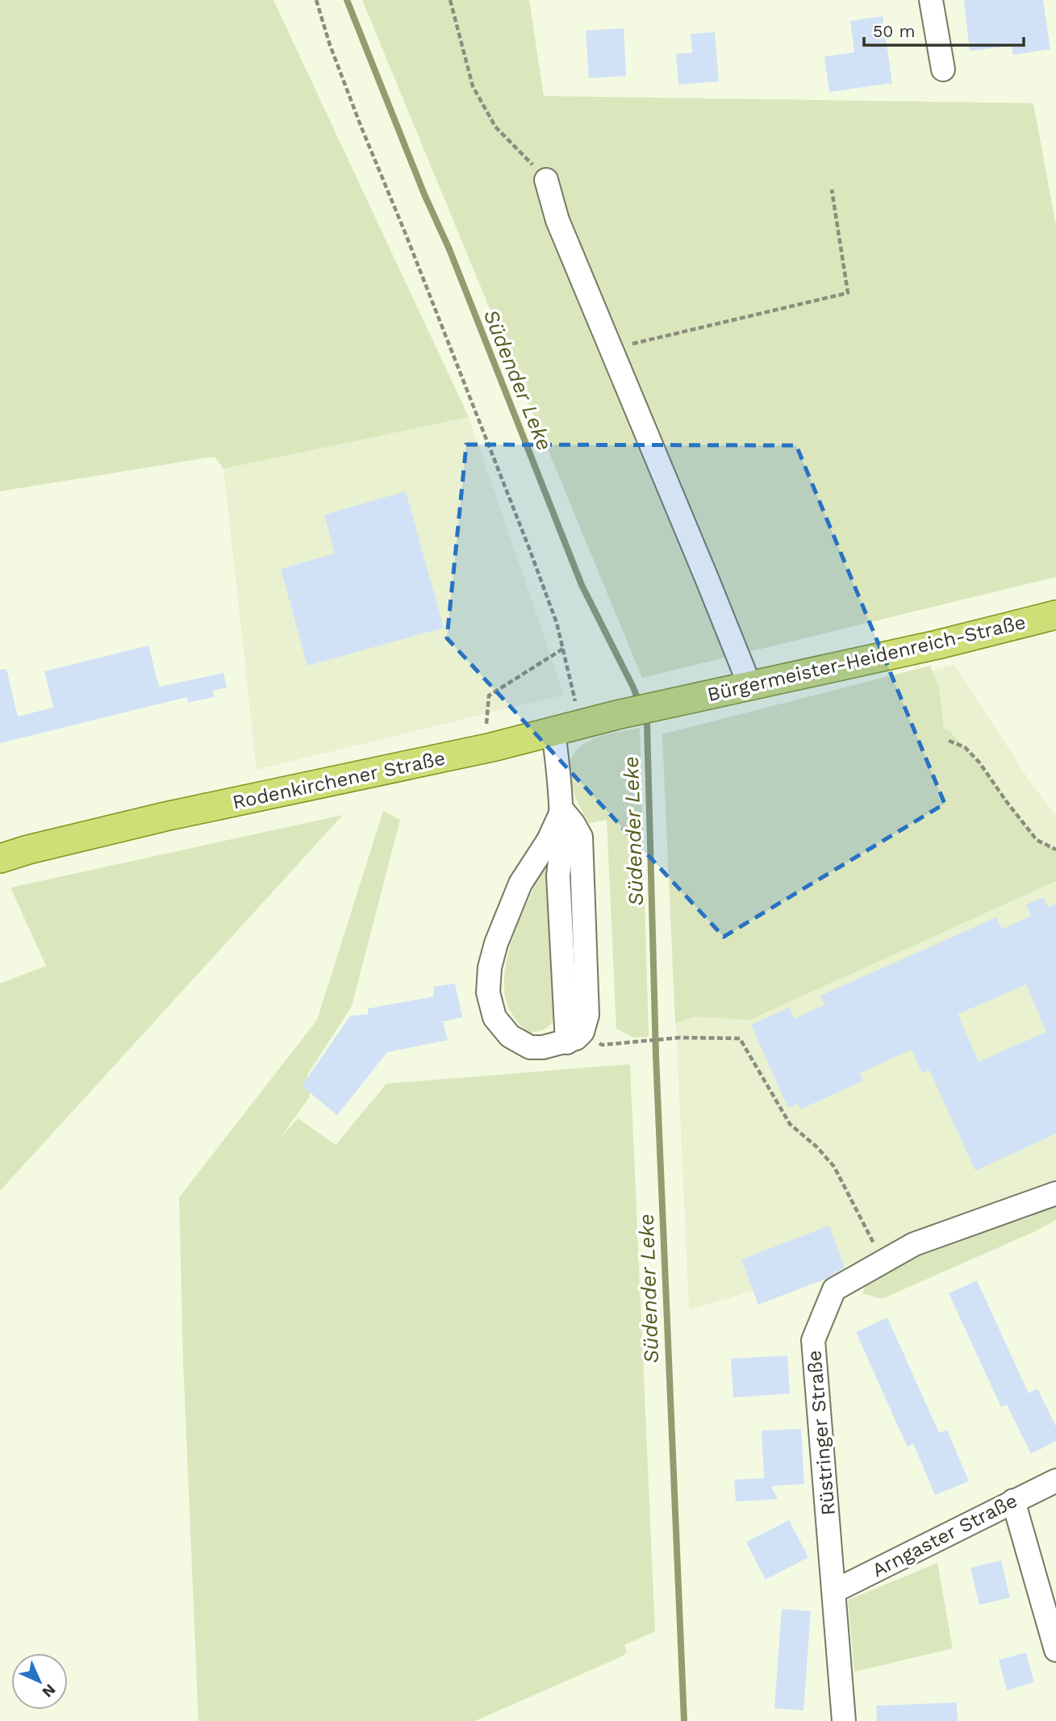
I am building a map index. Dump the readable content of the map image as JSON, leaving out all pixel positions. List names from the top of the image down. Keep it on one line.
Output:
{"streets":{"main road":["Bürgermeister-Heidenreich-Straße","Rodenkirchener Straße"],"street":["Rüstringer Straße","Arngaster Straße"]},"crossings":[["Bürgermeister-Heidenreich-Straße","Rodenkirchener Straße"],["Rüstringer Straße","Arngaster Straße"]],"water":["Südender Leke"],"scale_bar":"50 m","north":"bottom right"}
